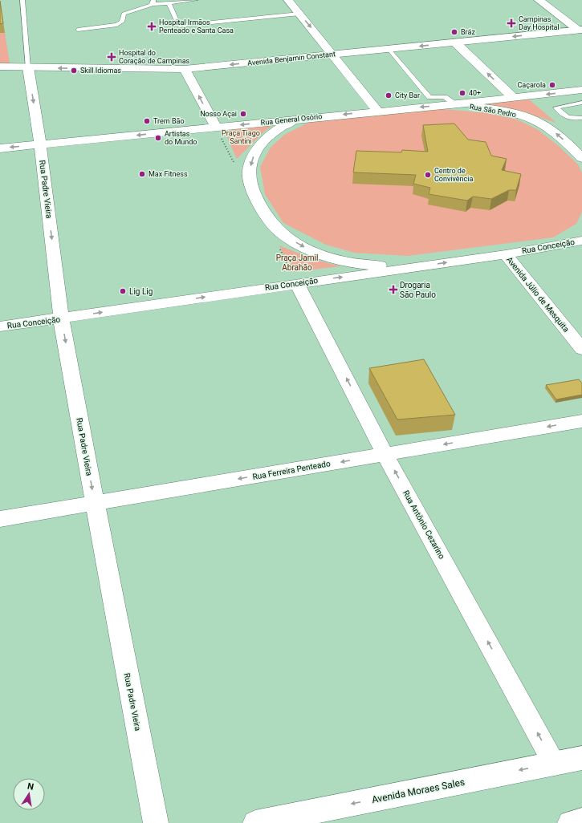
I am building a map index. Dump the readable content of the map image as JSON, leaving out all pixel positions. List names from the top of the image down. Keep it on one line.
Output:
{"streets":{"main road":["Avenida Benjamin Constant","Rua São Pedro","Rua General Osório","Rua Padre Vieira","Rua Conceição","Avenida Júlio de Mesquita","Rua Ferreira Penteado","Rua Antônio Cezarino","Avenida Moraes Sales"]},"crossings":[["Avenida Benjamin Constant","Rua Padre Vieira"],["Rua São Pedro","Rua General Osório"],["Rua General Osório","Rua Padre Vieira"],["Rua Padre Vieira","Rua Conceição"],["Rua Padre Vieira","Rua Ferreira Penteado"],["Rua Conceição","Avenida Júlio de Mesquita"],["Rua Conceição","Rua Antônio Cezarino"],["Rua Ferreira Penteado","Rua Antônio Cezarino"],["Rua Antônio Cezarino","Avenida Moraes Sales"]],"one_way":["Avenida Benjamin Constant","Rua General Osório","Rua Padre Vieira","Rua Conceição","Rua Ferreira Penteado","Rua Antônio Cezarino","Avenida Moraes Sales"],"parks":["Praça Tiago Santini","Praça Jamil Abrahão"],"places":{"health":["Campinas Day Hospital","Hospital Irmãos Penteado e Santa Casa","Hospital do Coração de Campinas","Drogaria São Paulo"],"other":["Bráz","Skill Idiomas","Caçarola","40+","City Bar","Nosso Açai","Trem Bão","Artistas do Mundo","Max Fitness","Centro de Convivência","Lig Lig"]},"north":"top"}
